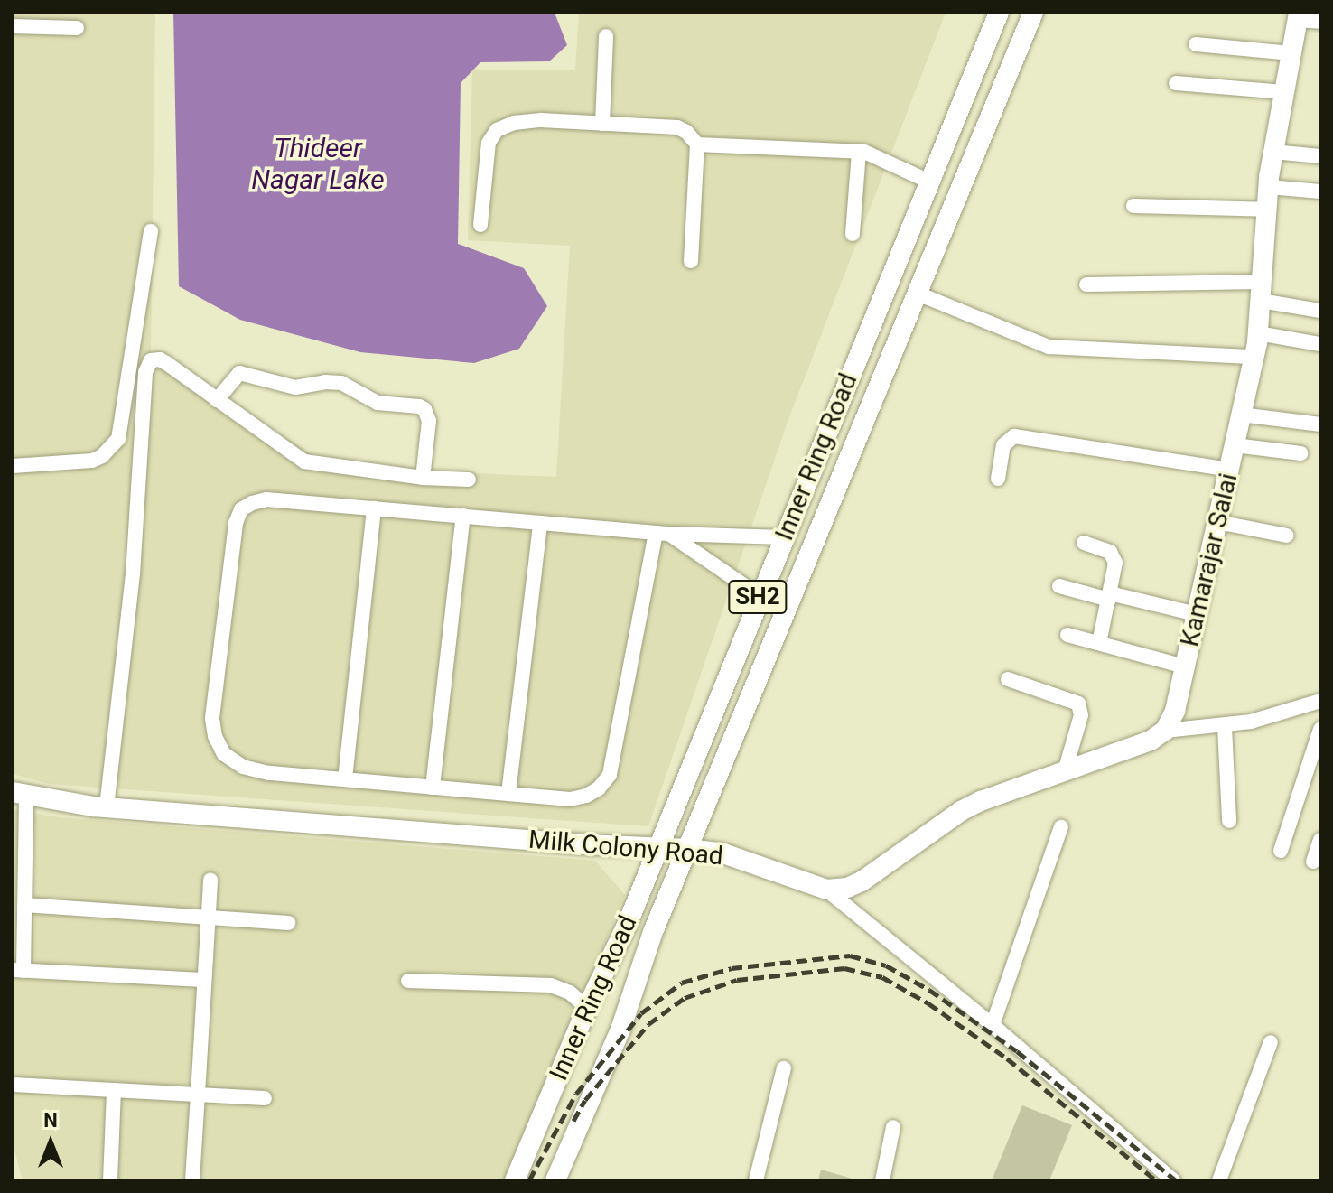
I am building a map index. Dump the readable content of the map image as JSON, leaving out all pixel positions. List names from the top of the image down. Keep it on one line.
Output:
{"streets":{"main road":["Inner Ring Road","Kamarajar Salai","SH2","Milk Colony Road"]},"crossings":[["Inner Ring Road","Milk Colony Road"]],"water":["Thideer Nagar Lake"],"north":"top"}
